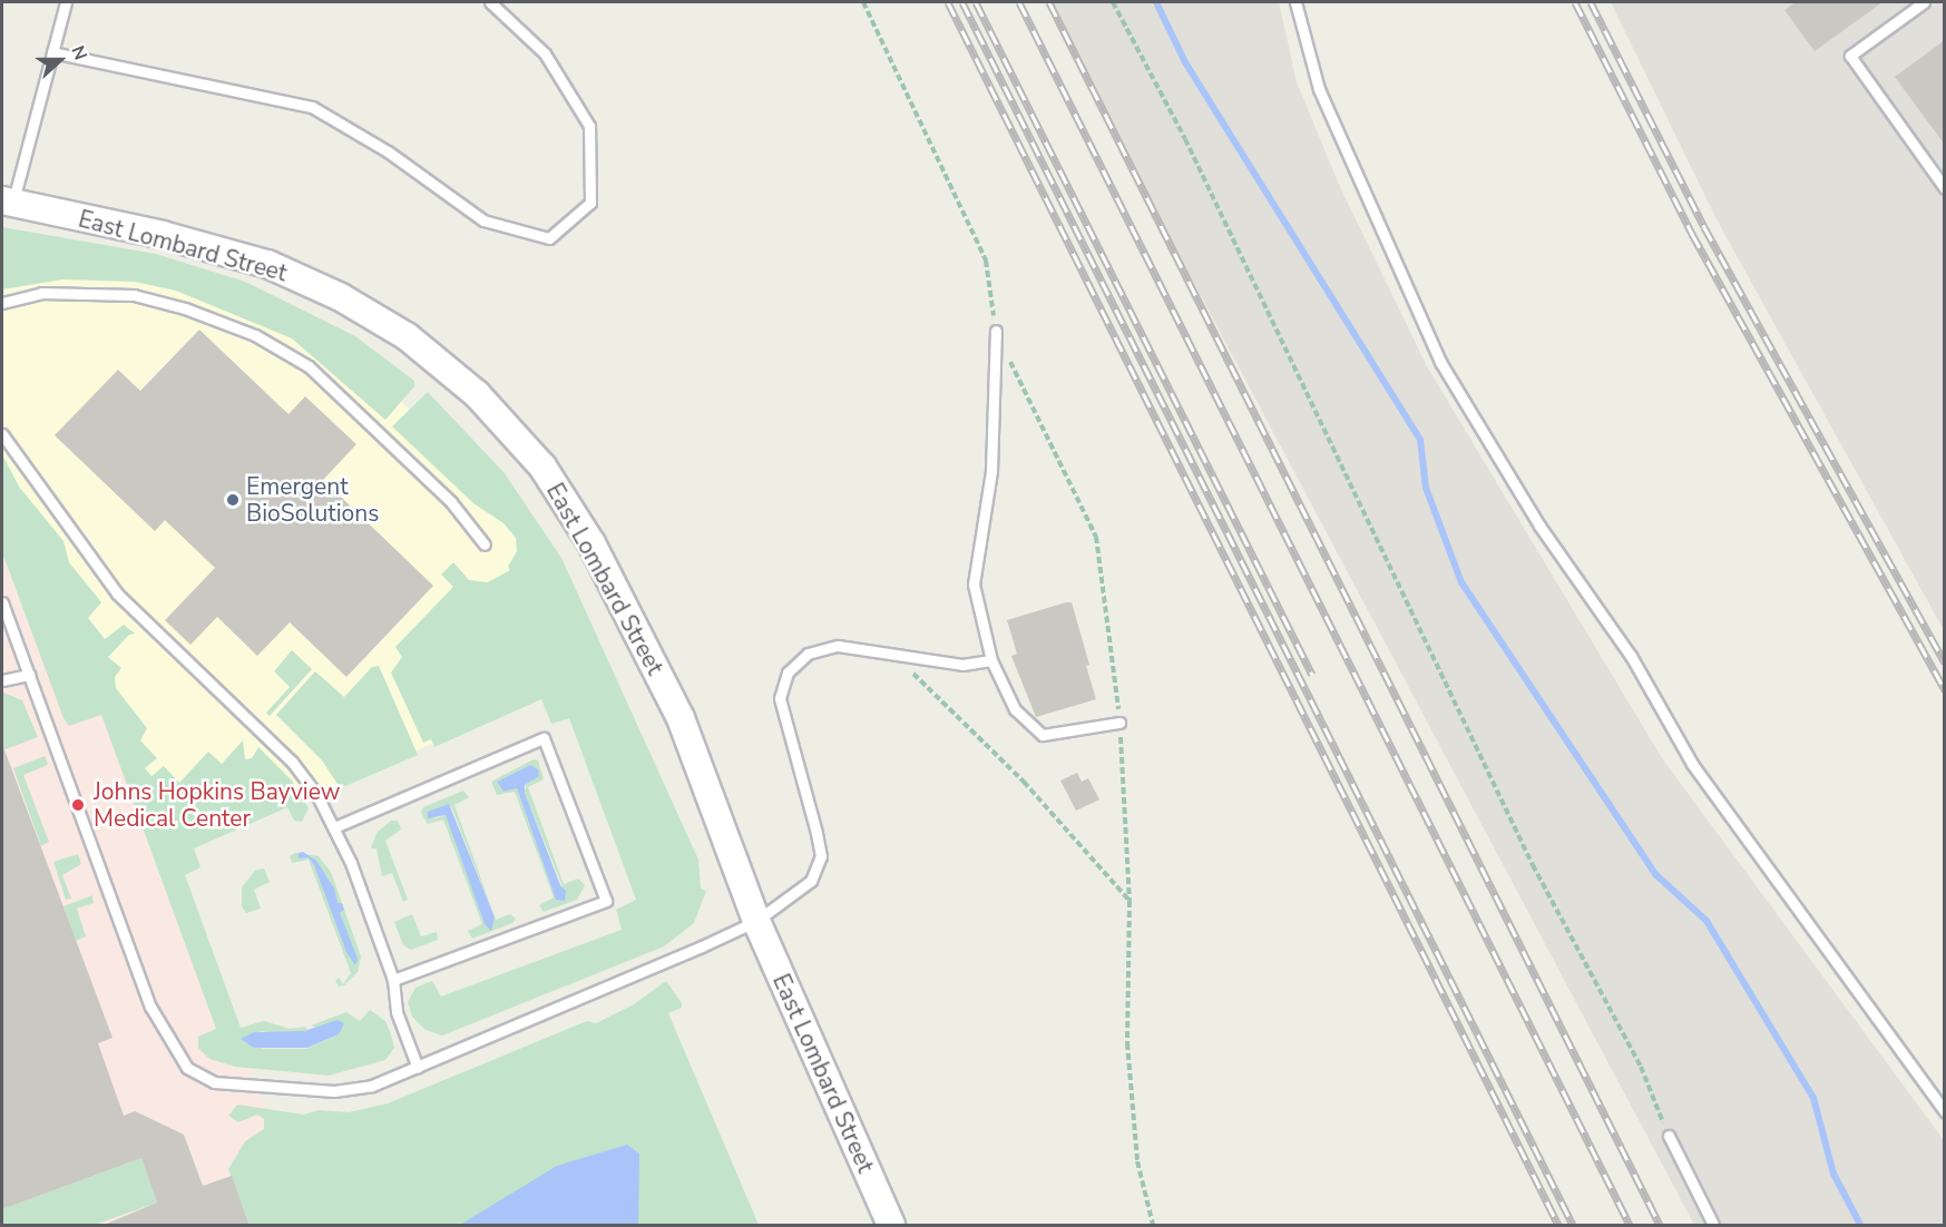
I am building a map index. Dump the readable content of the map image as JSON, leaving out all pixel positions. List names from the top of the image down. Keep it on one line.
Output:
{"streets":{"main road":["East Lombard Street"]},"places":["Emergent BioSolutions","Johns Hopkins Bayview Medical Center"],"north":"right"}
